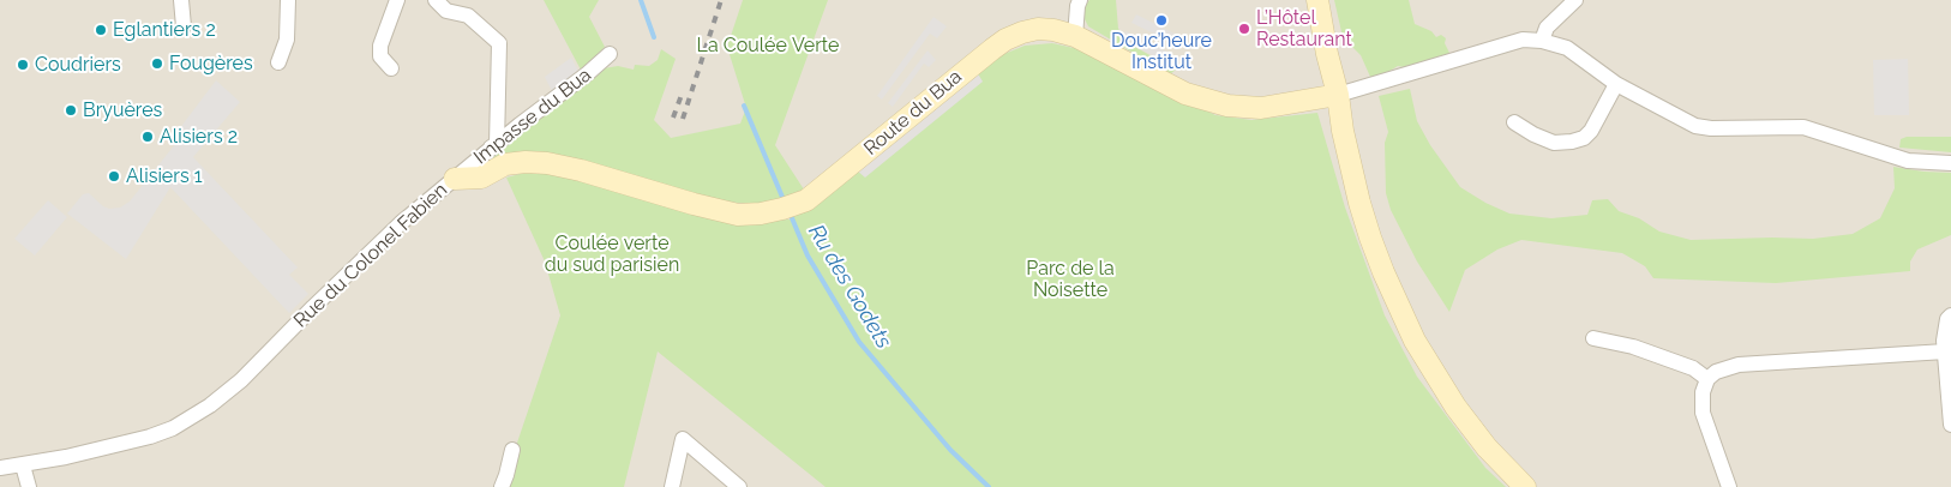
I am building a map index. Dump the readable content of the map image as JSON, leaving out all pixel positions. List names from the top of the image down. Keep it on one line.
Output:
{"streets":{"street":["Route du Bua","Impasse du Bua","Rue du Colonel Fabien"]},"crossings":[["Route du Bua","Rue du Colonel Fabien"],["Impasse du Bua","Rue du Colonel Fabien"]],"water":["Ru des Godets"],"parks":["La Coulée Verte","Coulée verte du sud parisien","Parc de la Noisette"],"places":["Douc’heure Institut","L’Hôtel Restaurant","Eglantiers 2","Fougères","Coudriers","Bryuères","Alisiers 2","Alisiers 1"]}
